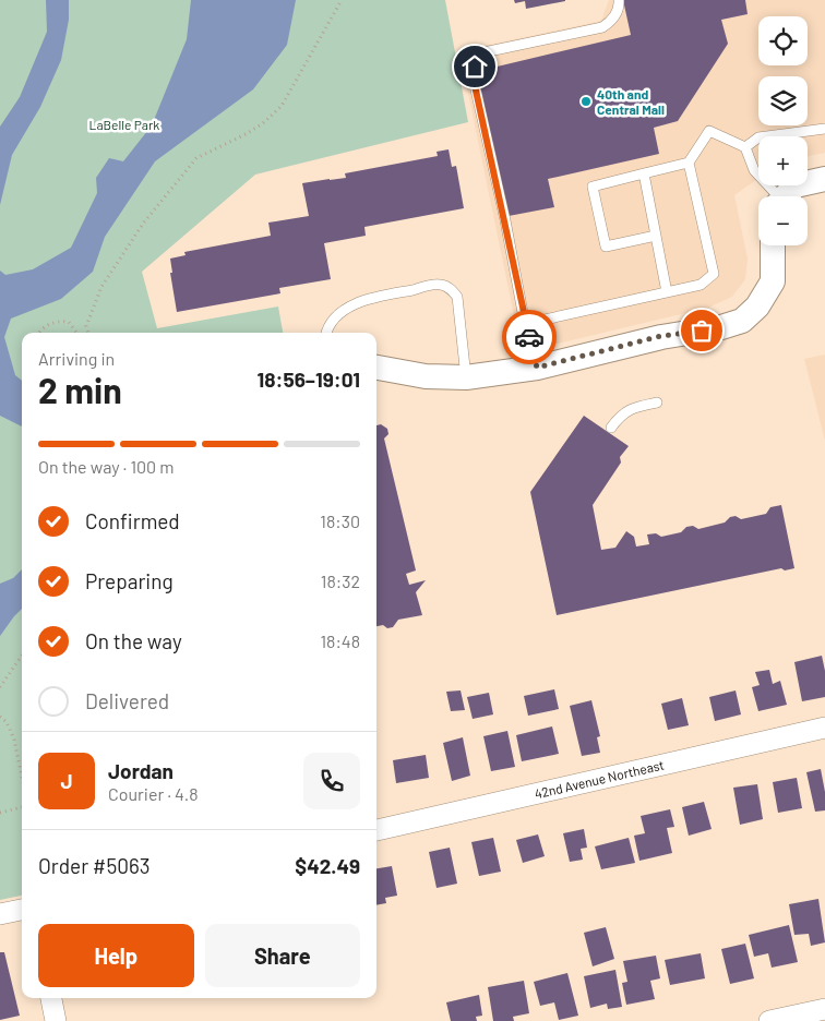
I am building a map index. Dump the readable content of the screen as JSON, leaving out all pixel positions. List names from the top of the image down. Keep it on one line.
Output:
{"streets":{"street":["42nd Avenue Northeast"]},"parks":["LaBelle Park"],"places":["40th and Central Mall"],"page":{"map_buttons":["+","−"],"heading":["2 min","Arriving in","18:56–19:01"],"panel":["Jordan","Courier · 4.8","Order #5063","$42.49"],"bar":"On the way · 100 m","list":[["Confirmed","18:30"],["Preparing","18:32"],["On the way","18:48"],"Delivered"],"round":"J","buttons":["Help","Share"]}}
